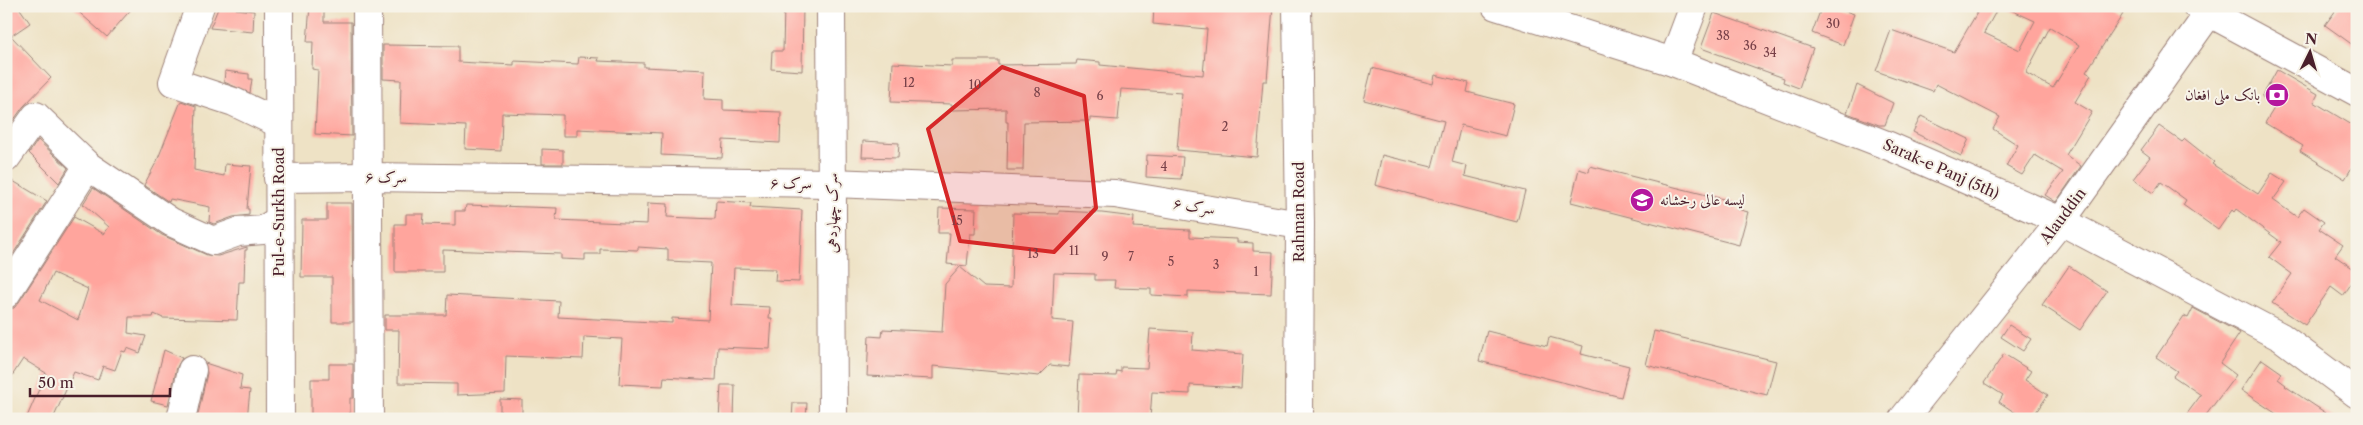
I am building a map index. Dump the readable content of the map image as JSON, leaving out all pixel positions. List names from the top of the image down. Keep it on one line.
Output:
{"streets":{"street":["Sarak-e Panj (5th)","سرک ۶","Pul-e-Surkh Road","Rahman Road","سرک چهاردهی","Alauddin"]},"crossings":[["Sarak-e Panj (5th)","Alauddin"],["سرک ۶","Pul-e-Surkh Road"],["سرک ۶","Rahman Road"],["سرک ۶","سرک چهاردهی"]],"places":{"bank":["بانک ملی افغان"],"school or university":["لیسه عالی رخشانه"]},"house_numbers":["30","38","36","34","12","10","8","6","2","4","15","11","13","9","7","5","3","1"],"scale_bar":"50 m","north":"top"}
